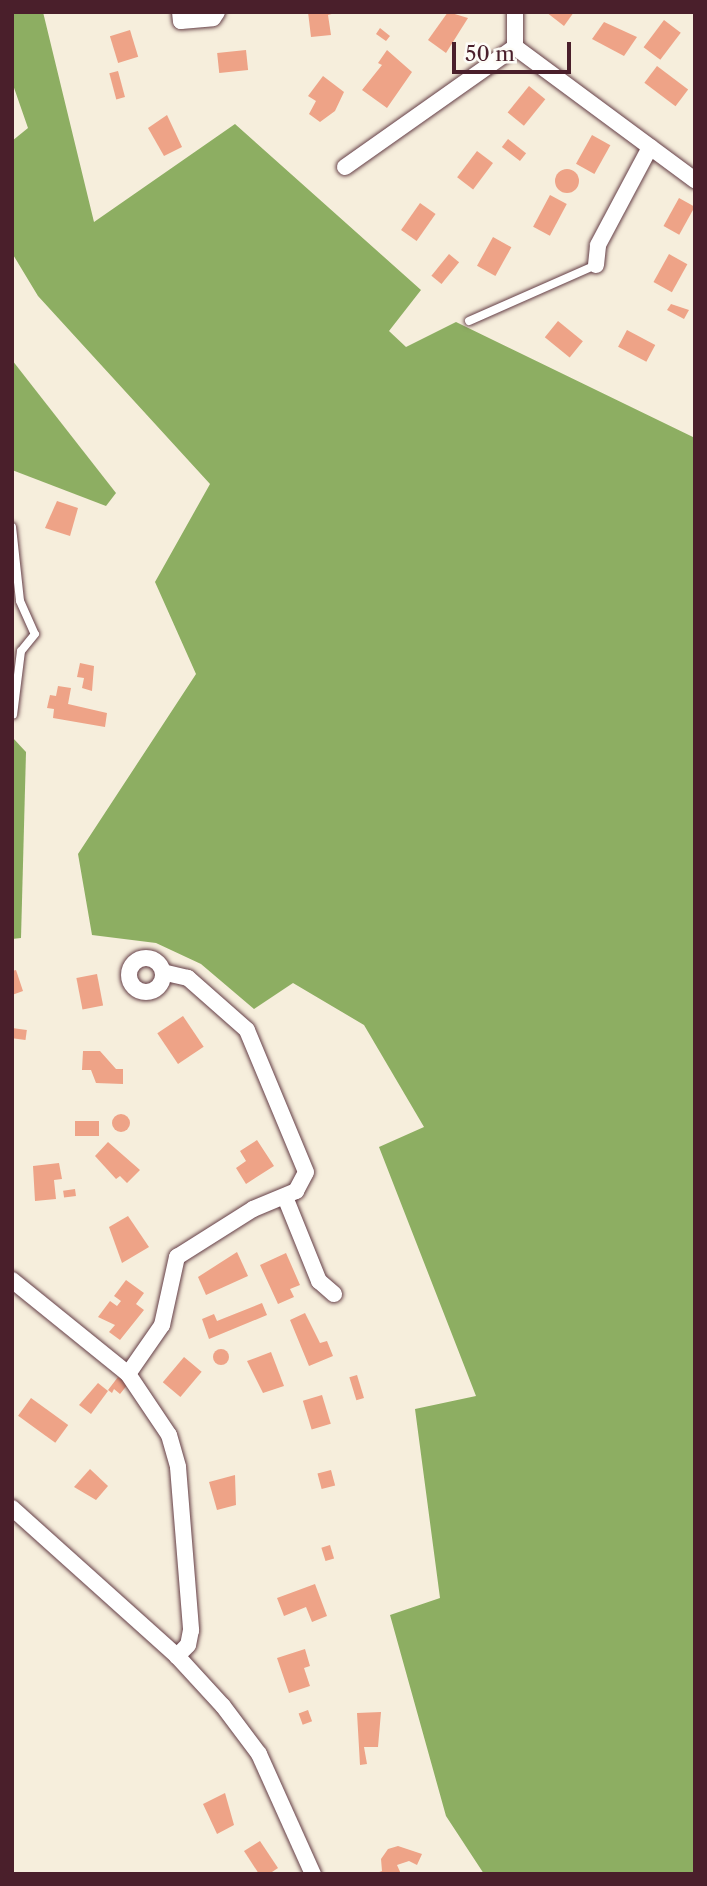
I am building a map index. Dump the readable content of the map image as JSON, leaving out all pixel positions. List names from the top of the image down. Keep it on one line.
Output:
{"scale_bar":"50 m"}
